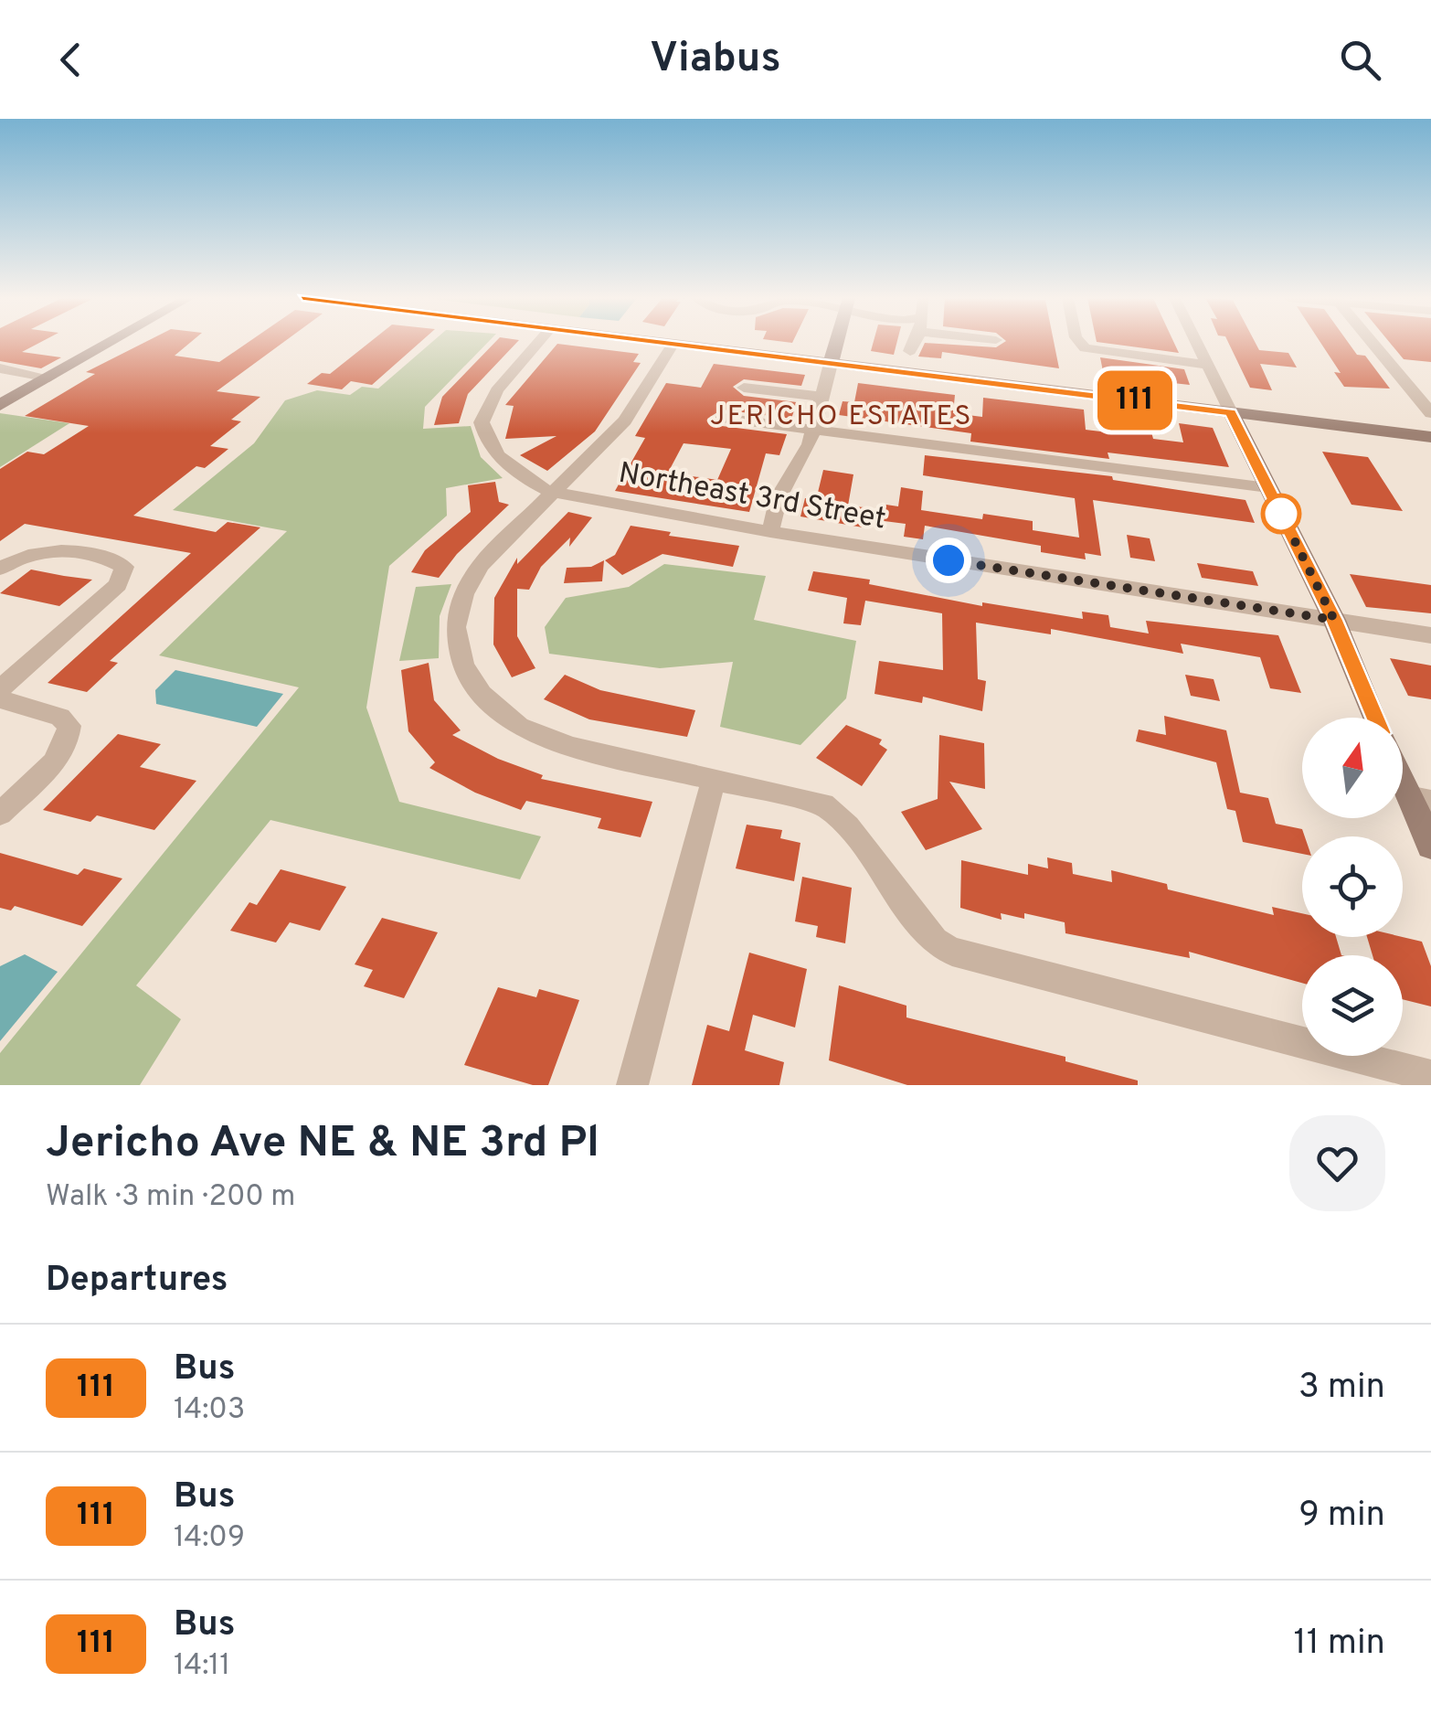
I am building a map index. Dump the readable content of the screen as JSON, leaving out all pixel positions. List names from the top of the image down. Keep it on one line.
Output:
{"streets":{"street":["Northeast 3rd Street"]},"districts":["JERICHO ESTATES"],"lines":["bus line 111"],"north":"top","page":{"header":"Viabus","on_map":"111","heading":[["Jericho Ave NE & NE 3rd Pl","Walk · 3 min · 200 m"],"Departures"],"list":[{"mark":"111","name":"Bus","note":"14:03","value":"3 min"},{"mark":"111","name":"Bus","note":"14:09","value":"9 min"},{"mark":"111","name":"Bus","note":"14:11","value":"11 min"}]}}
